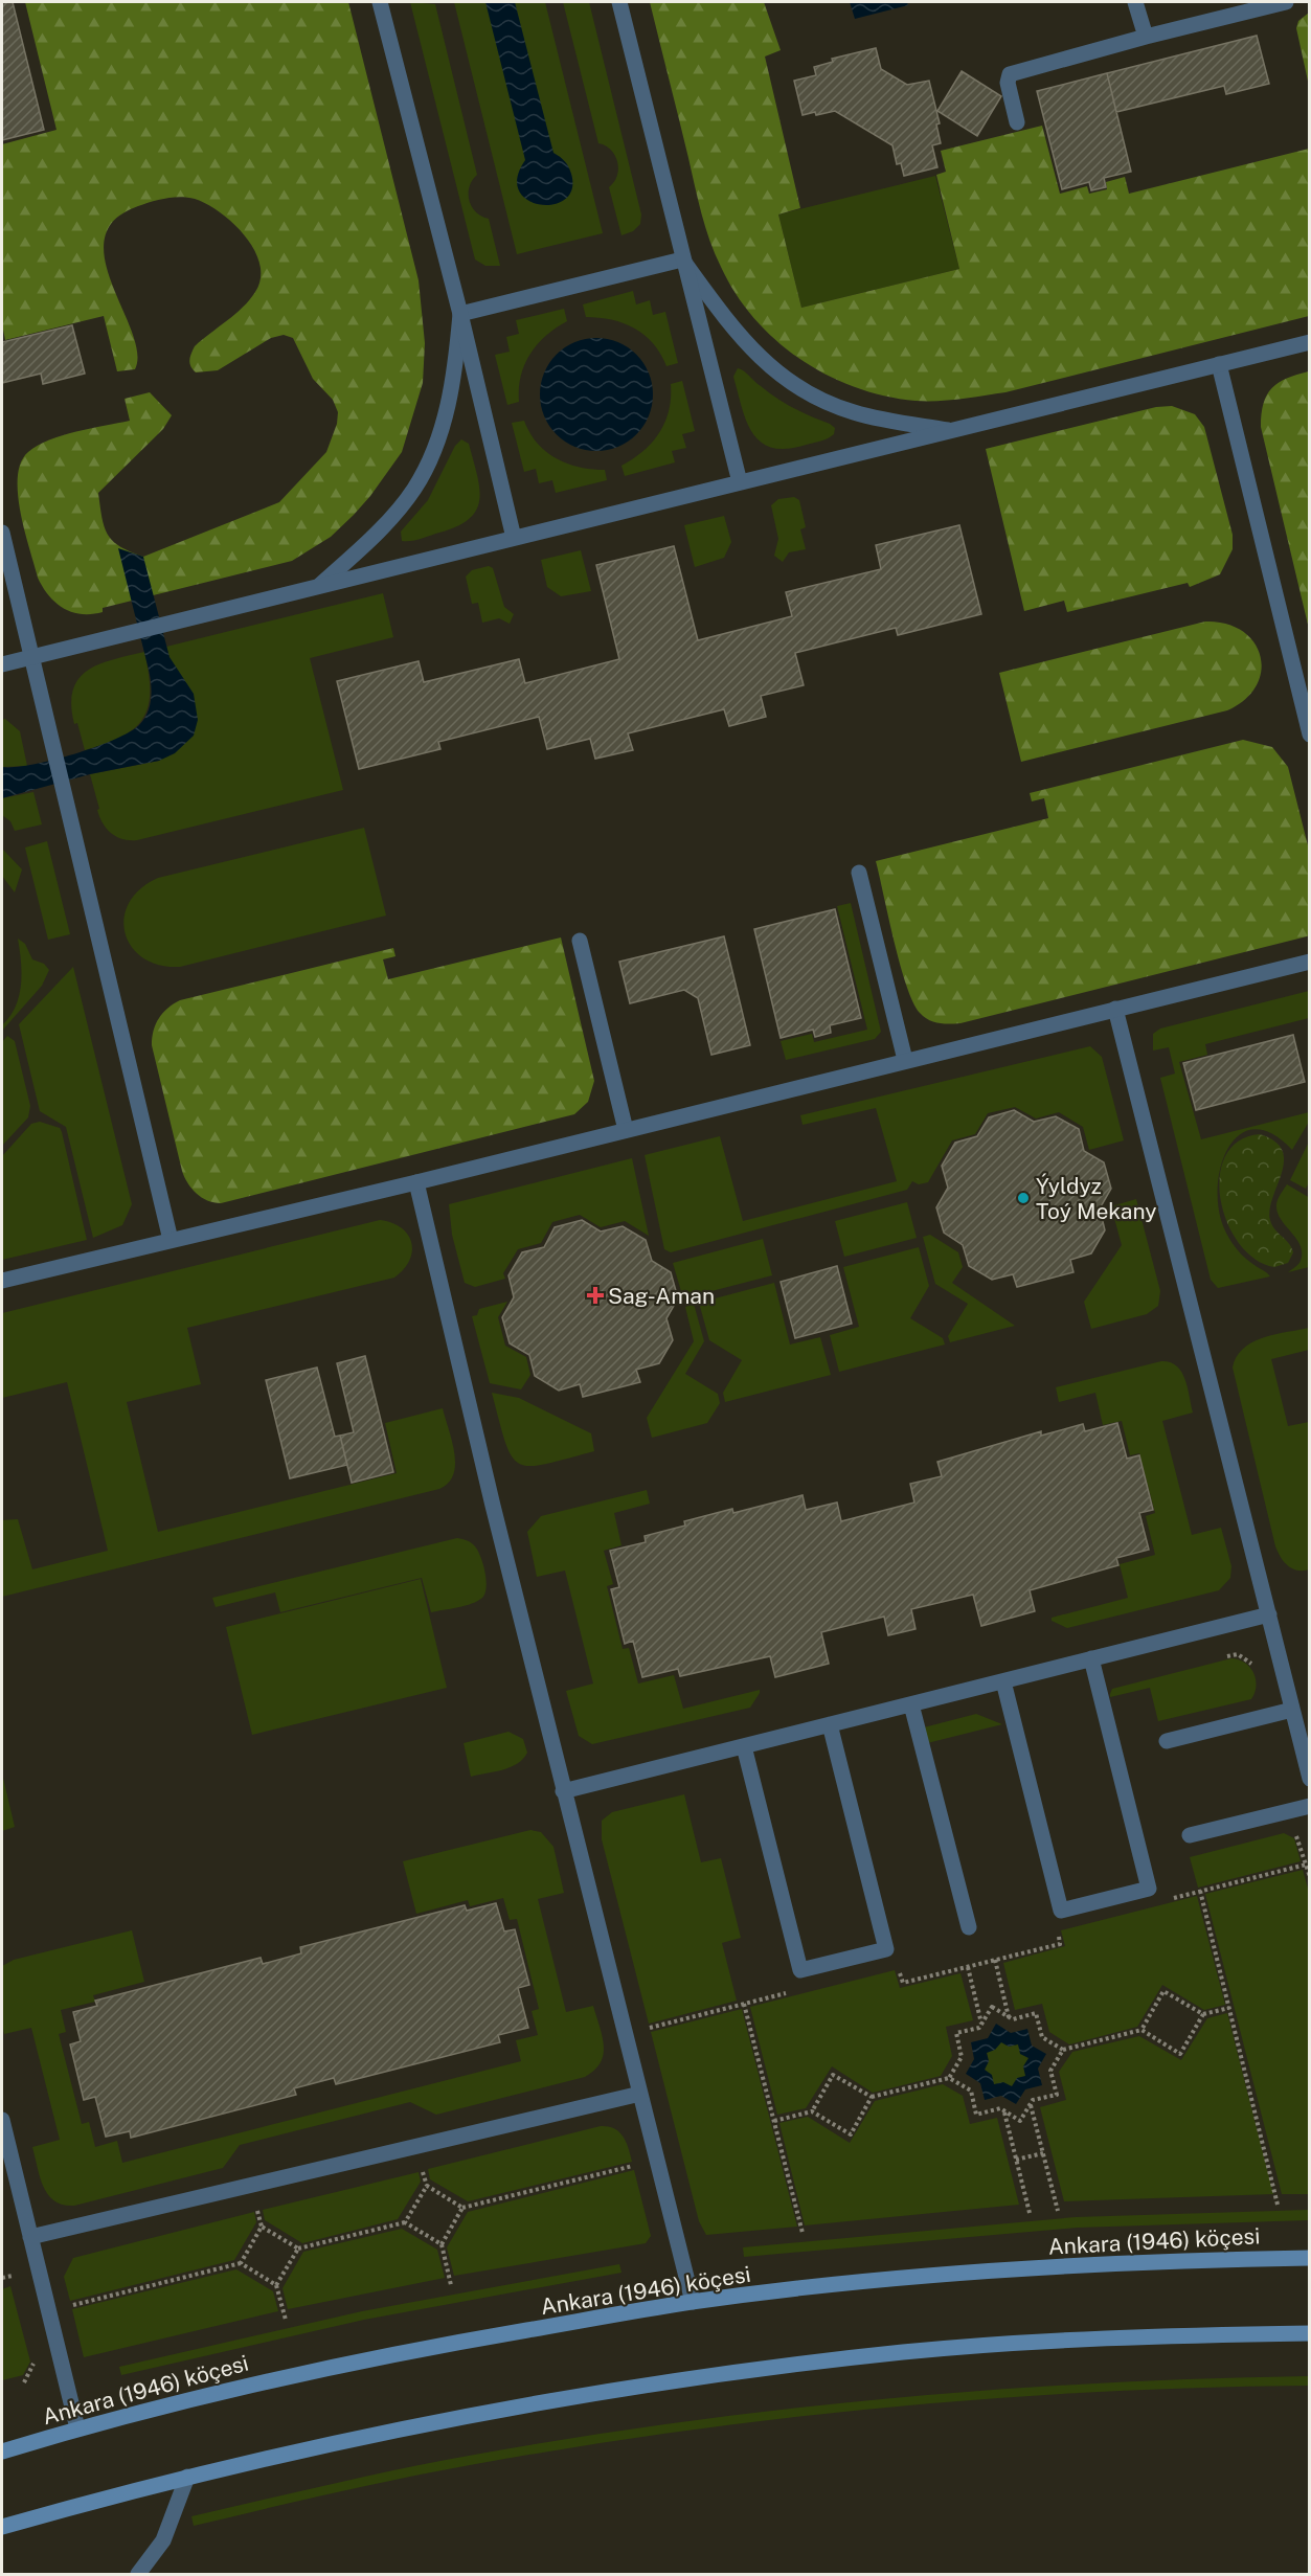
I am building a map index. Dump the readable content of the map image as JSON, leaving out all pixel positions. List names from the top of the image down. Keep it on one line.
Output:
{"streets":{"main road":["Ankara (1946) köçesi"]},"places":{"other":["Ýyldyz Toý Mekany"],"health":["Sag-Aman"]}}
